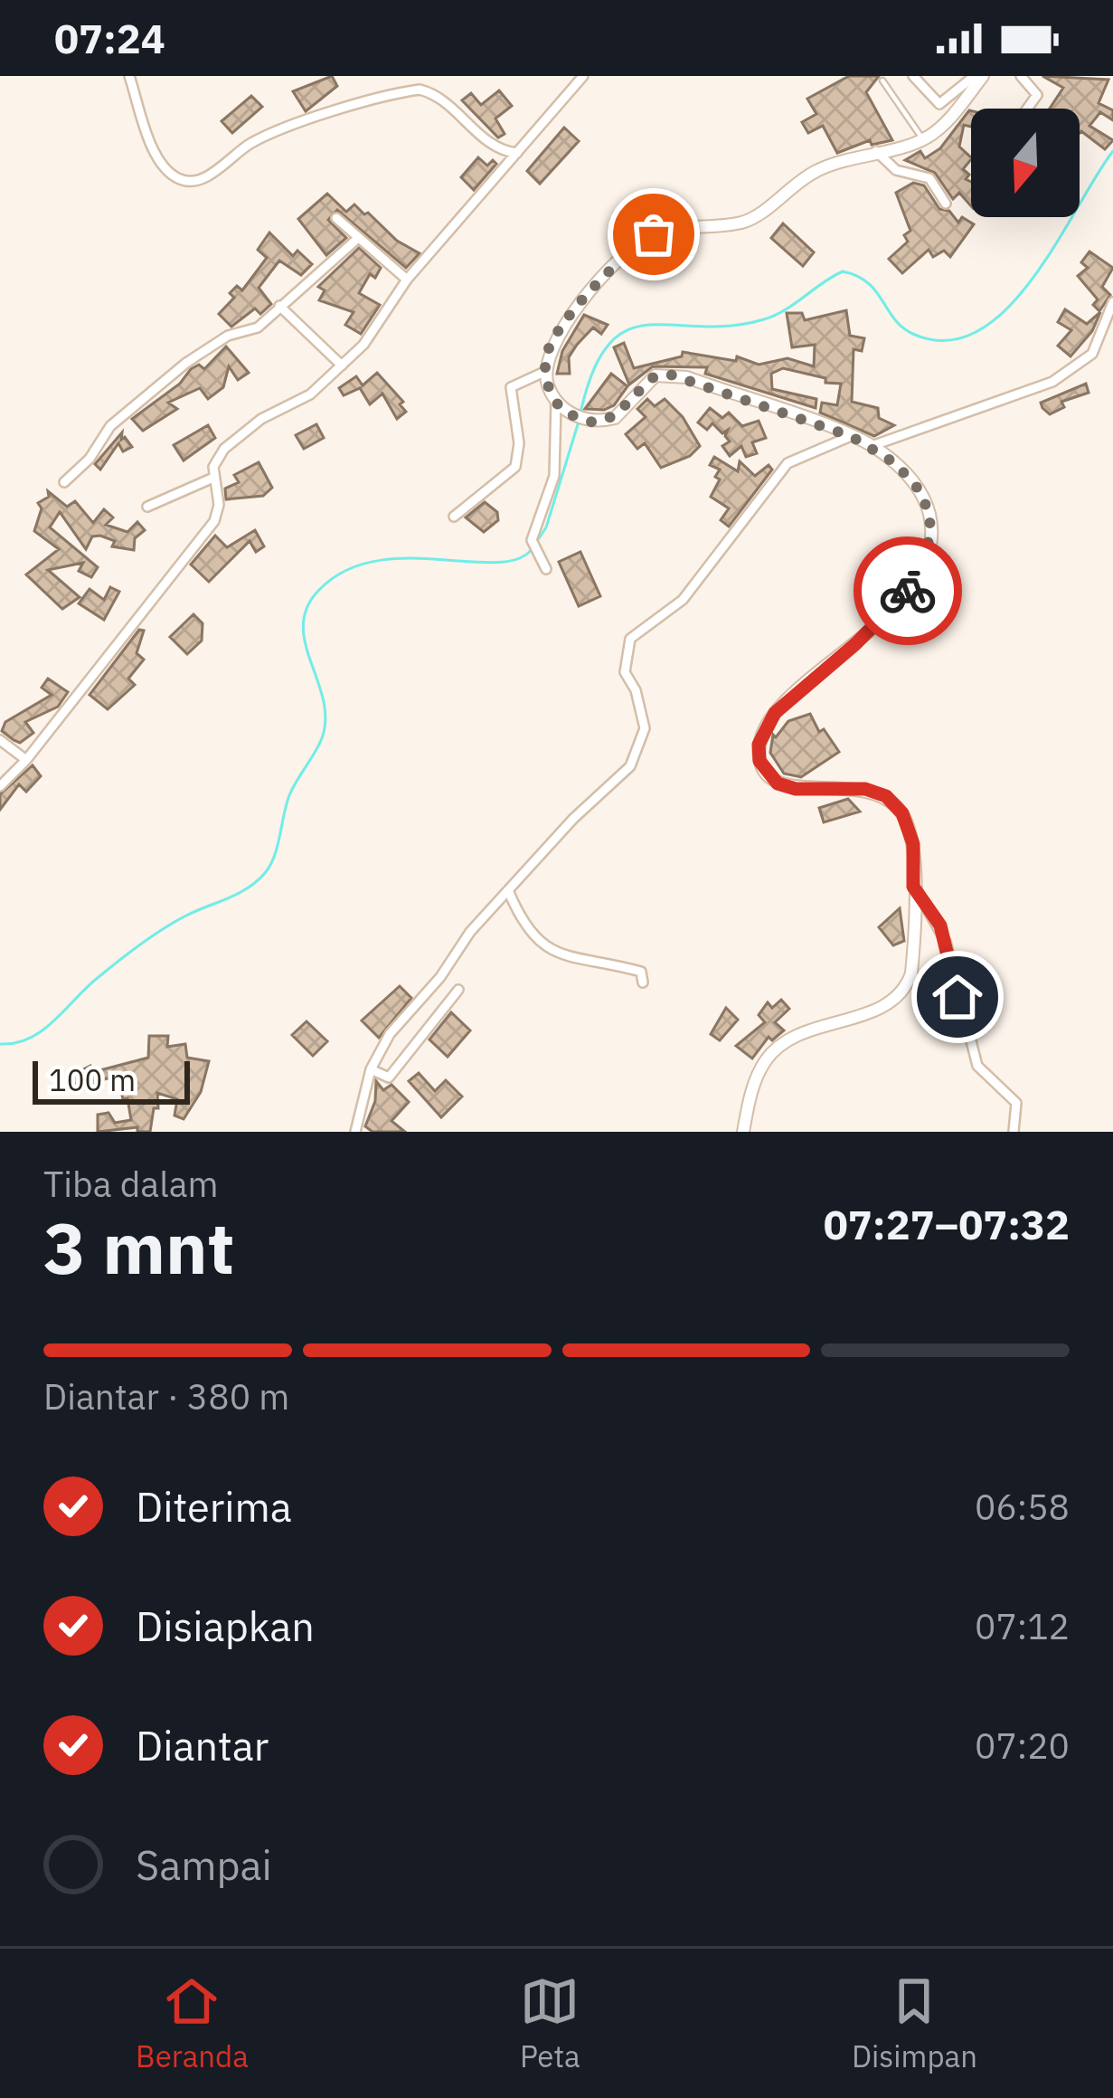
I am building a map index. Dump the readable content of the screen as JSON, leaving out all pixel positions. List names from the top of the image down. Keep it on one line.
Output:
{"scale_bar":"100 m","north":"bottom","page":{"status":"07:24","scale":"100 m","heading":["3 mnt","Tiba dalam","07:27–07:32"],"bar":"Diantar · 380 m","list":[["Diterima","06:58"],["Disiapkan","07:12"],["Diantar","07:20"],"Sampai"],"tabs":["Beranda","Peta","Disimpan"]}}
